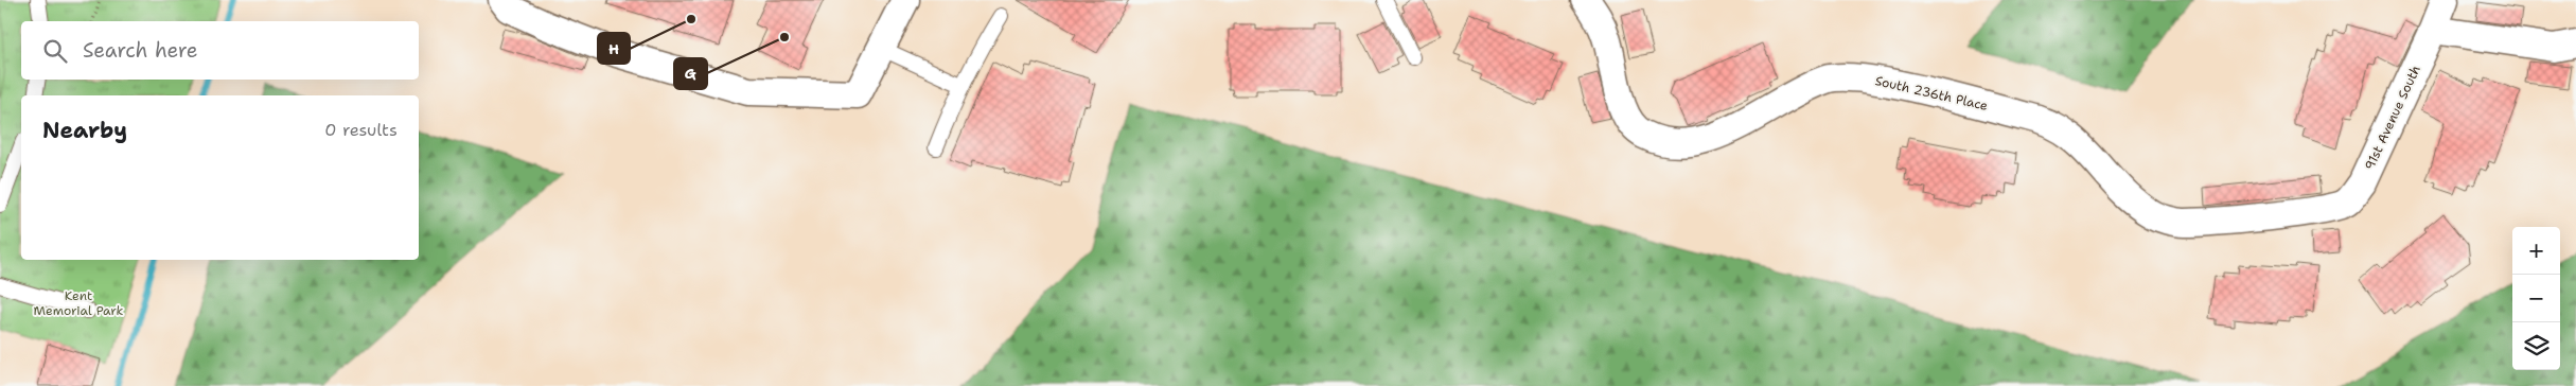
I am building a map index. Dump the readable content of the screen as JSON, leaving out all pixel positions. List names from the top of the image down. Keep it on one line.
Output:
{"streets":{"street":["South 236th Place","91st Avenue South"]},"crossings":[["South 236th Place","91st Avenue South"]],"parks":["Kent Memorial Park"],"places":["H","G"],"page":{"search":"Search here","heading":["Nearby","0 results"],"map_buttons":["+","−"]}}
